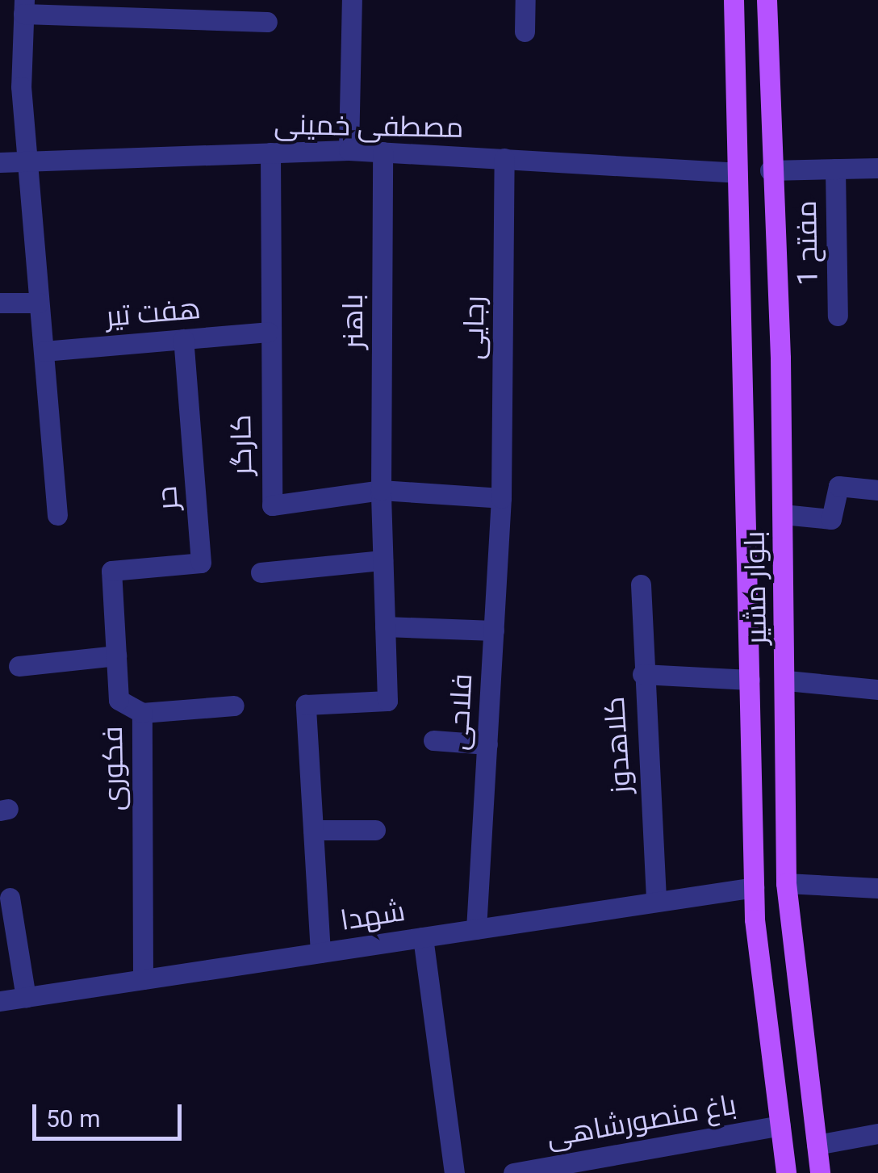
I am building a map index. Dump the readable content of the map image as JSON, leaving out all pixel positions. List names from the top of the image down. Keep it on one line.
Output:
{"streets":{"main road":["بلوار مشیر"],"street":["مصطفی خمینی","مفتح 1","هفت تیر","باهنر","رجایی","کارگر","حر","فلاحی","کلاهدوز","فکوری","شهدا","باغ منصورشاهی"]},"crossings":[["مصطفی خمینی","باهنر"],["مصطفی خمینی","رجایی"],["مصطفی خمینی","کارگر"],["مصطفی خمینی","بلوار مشیر"],["هفت تیر","کارگر"],["هفت تیر","حر"],["باهنر","کارگر"],["رجایی","کارگر"],["رجایی","فلاحی"],["کارگر","فلاحی"],["حر","فکوری"],["بلوار مشیر","شهدا"],["بلوار مشیر","باغ منصورشاهی"],["فلاحی","شهدا"],["کلاهدوز","شهدا"],["فکوری","شهدا"]],"scale_bar":"50 m"}
